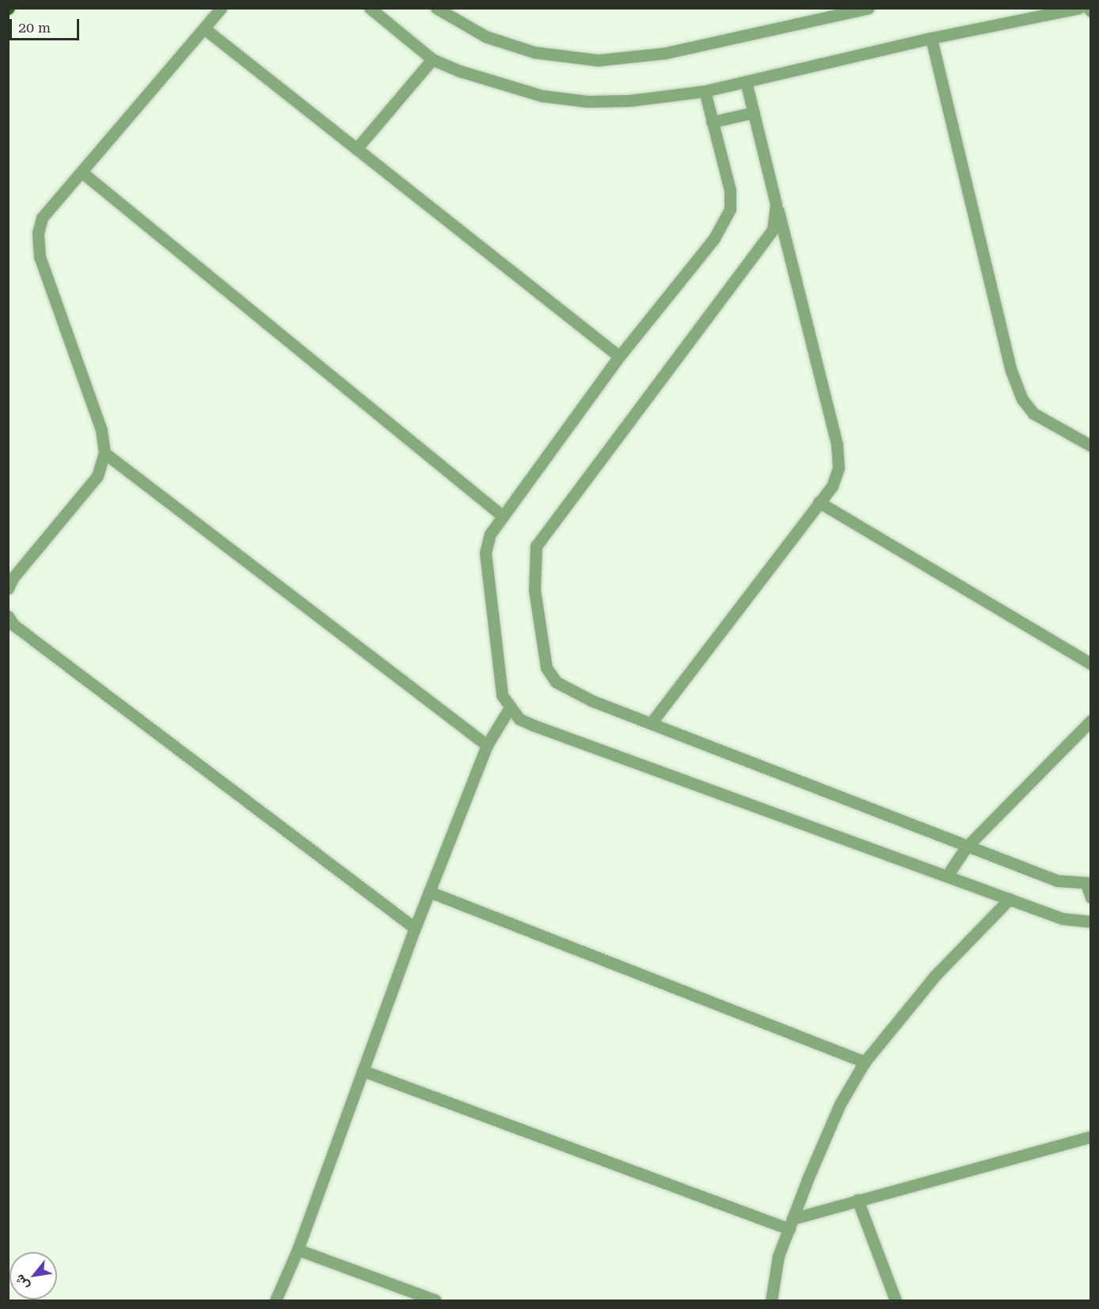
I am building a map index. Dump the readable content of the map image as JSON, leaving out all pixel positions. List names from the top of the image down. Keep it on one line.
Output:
{"scale_bar":"20 m","north":"bottom left"}
